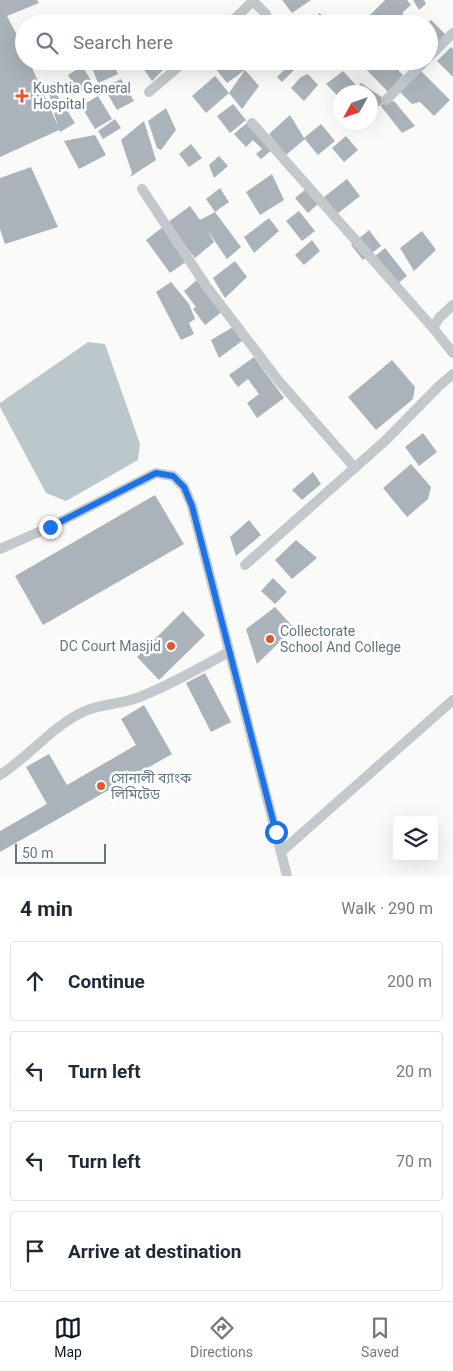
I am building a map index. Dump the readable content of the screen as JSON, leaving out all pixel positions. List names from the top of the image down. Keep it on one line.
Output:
{"places":{"health":["Kushtia General Hospital"],"other":["Collectorate School And College","DC Court Masjid","সোনালী ব্যাংক লিমিটেড"]},"scale_bar":"50 m","north":"bottom left","page":{"search":"Search here","scale":"50 m","heading":["4 min","Walk · 290 m"],"list":[["Continue","200 m"],["Turn left","20 m"],["Turn left","70 m"],"Arrive at destination"],"nav":["Map","Directions","Saved"]}}
